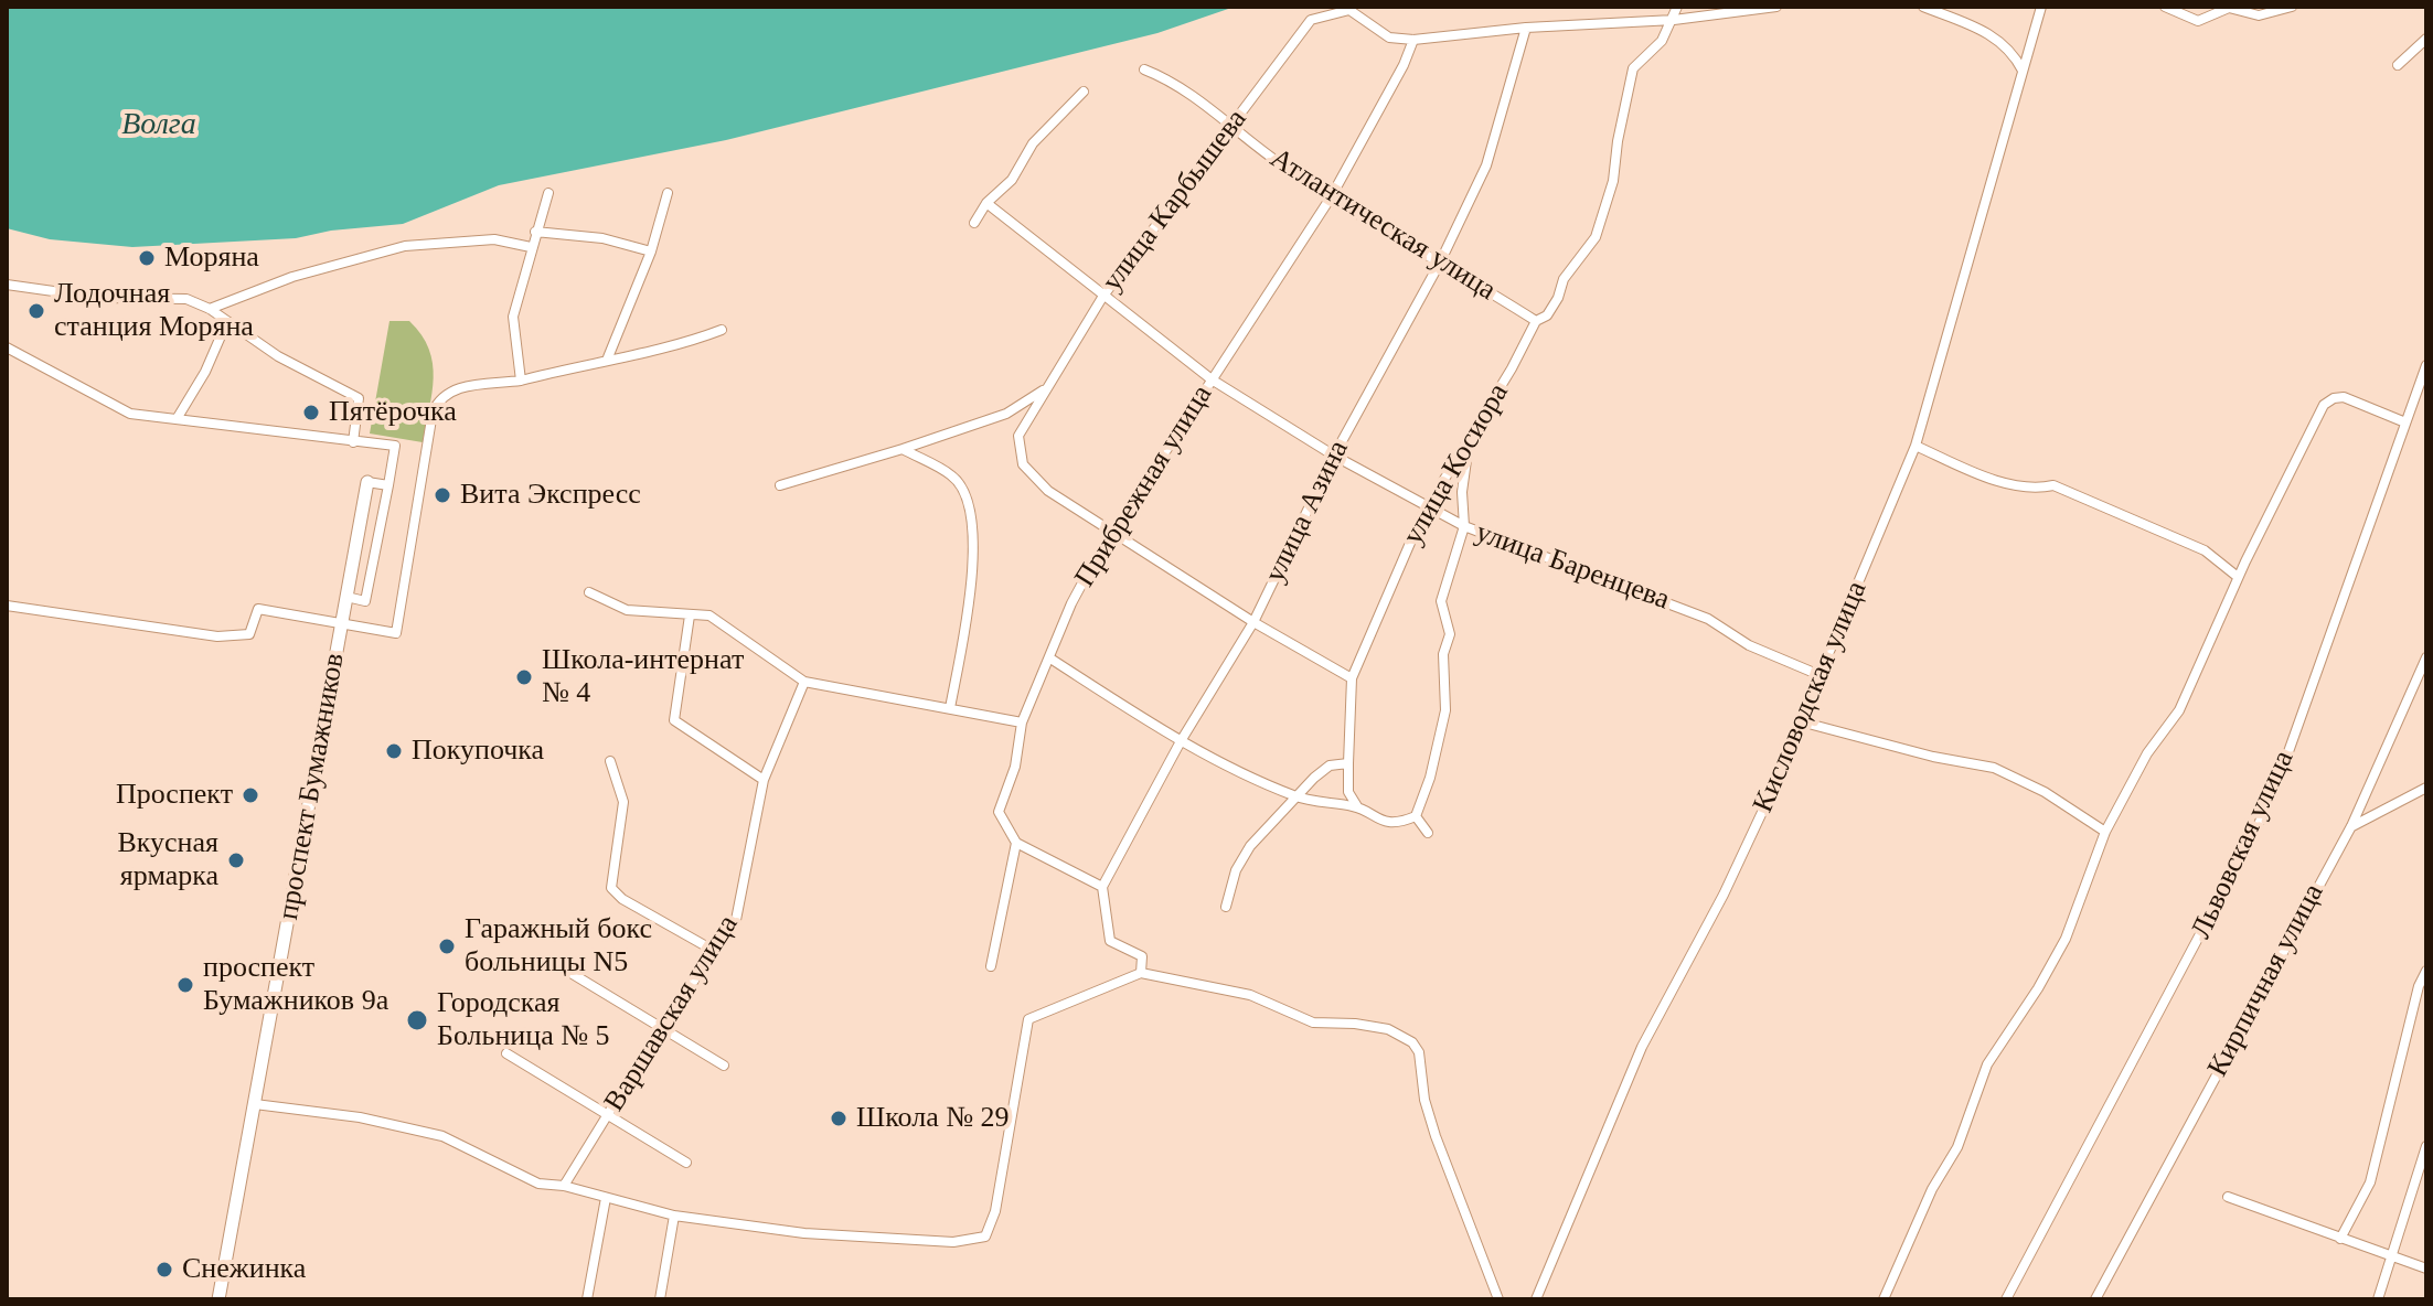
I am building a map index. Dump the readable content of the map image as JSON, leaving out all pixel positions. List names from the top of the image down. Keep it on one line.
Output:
{"streets":{"street":["улица Карбышева","Атлантическая улица","улица Косиора","Прибрежная улица","улица Азина","улица Баренцева","Кисловодская улица","проспект Бумажников","Львовская улица","Кирпичная улица","Варшавская улица"]},"crossings":[["улица Карбышева","Атлантическая улица"],["улица Карбышева","улица Косиора"],["улица Карбышева","Прибрежная улица"],["улица Карбышева","улица Азина"],["улица Карбышева","улица Баренцева"],["Атлантическая улица","улица Косиора"],["Атлантическая улица","Прибрежная улица"],["Атлантическая улица","улица Азина"],["улица Косиора","улица Баренцева"],["Прибрежная улица","улица Баренцева"],["улица Азина","улица Баренцева"],["улица Баренцева","Кисловодская улица"]],"water":["Волга"],"places":["Моряна","Лодочная станция Моряна","Пятёрочка","Вита Экспресс","Школа-интернат № 4","Покупочка","Проспект","Вкусная ярмарка","Гаражный бокс больницы N5","проспект Бумажников 9а","Городская Больница № 5","Школа № 29","Снежинка"]}
